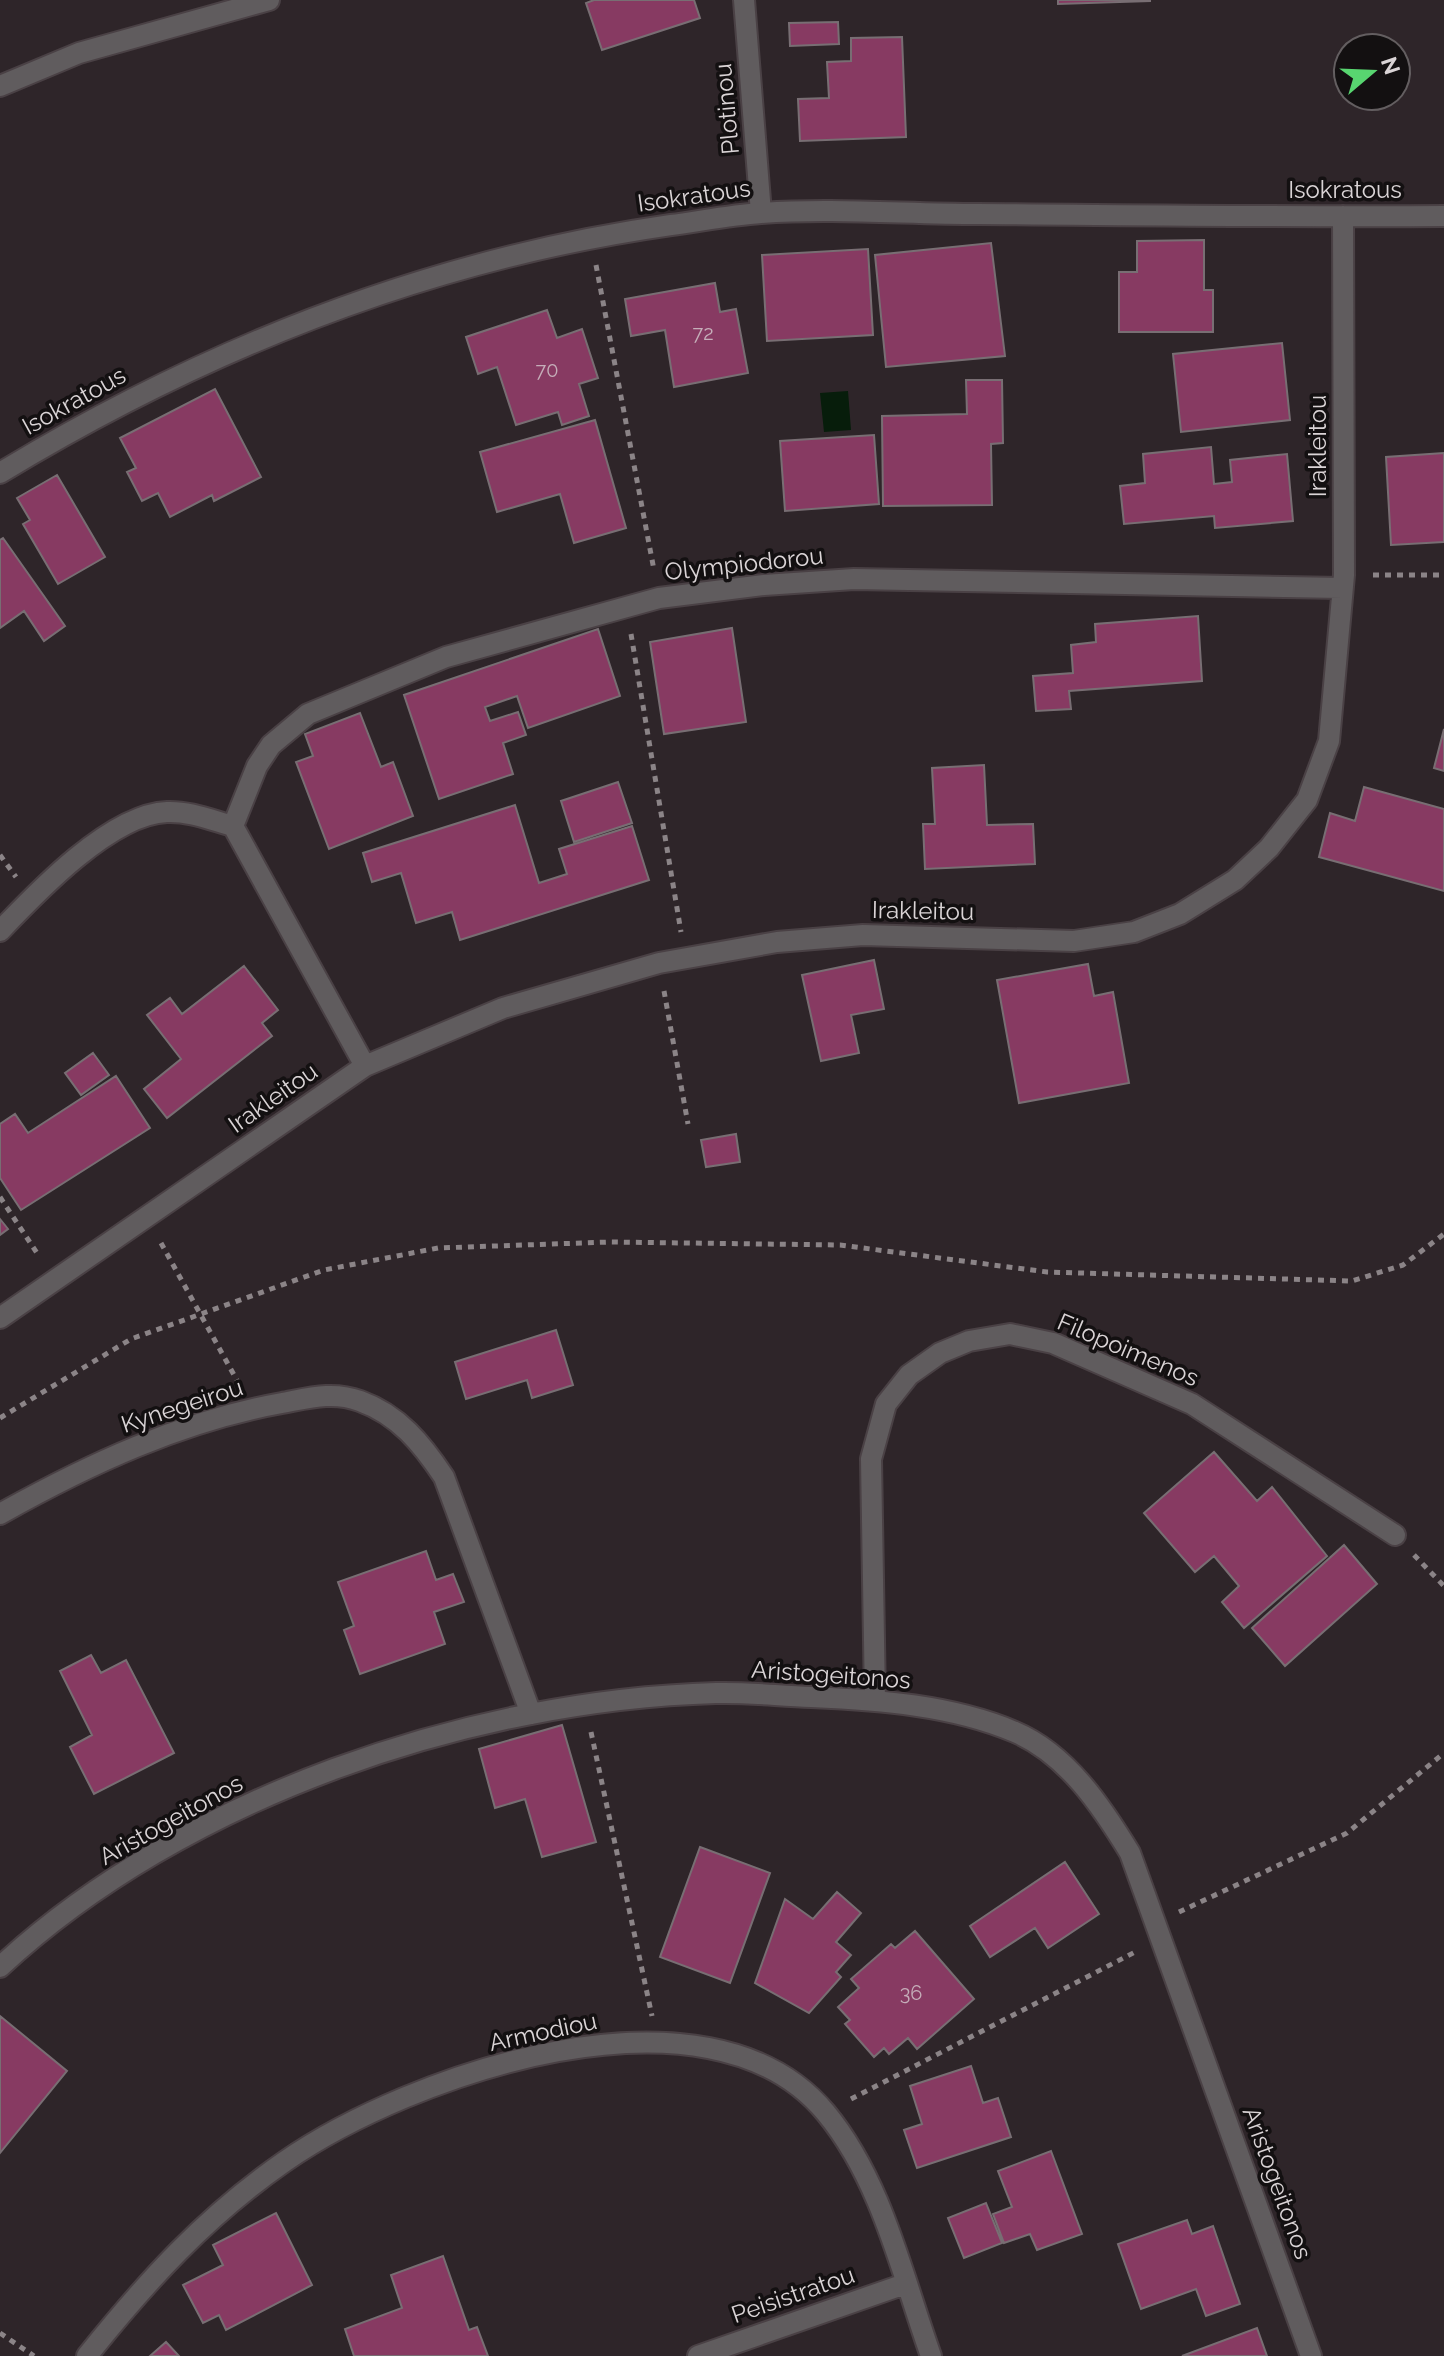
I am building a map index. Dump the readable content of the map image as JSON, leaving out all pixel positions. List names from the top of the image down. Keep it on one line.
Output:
{"streets":{"street":["Plotinou","Isokratous","Irakleitou","Olympiodorou","Filopoimenos","Kynegeirou","Aristogeitonos","Armodiou","Peisistratou"]},"crossings":[["Plotinou","Isokratous"],["Isokratous","Irakleitou"],["Irakleitou","Olympiodorou"],["Filopoimenos","Aristogeitonos"],["Kynegeirou","Aristogeitonos"],["Armodiou","Peisistratou"]],"house_numbers":["72","70","36"],"north":"right"}
